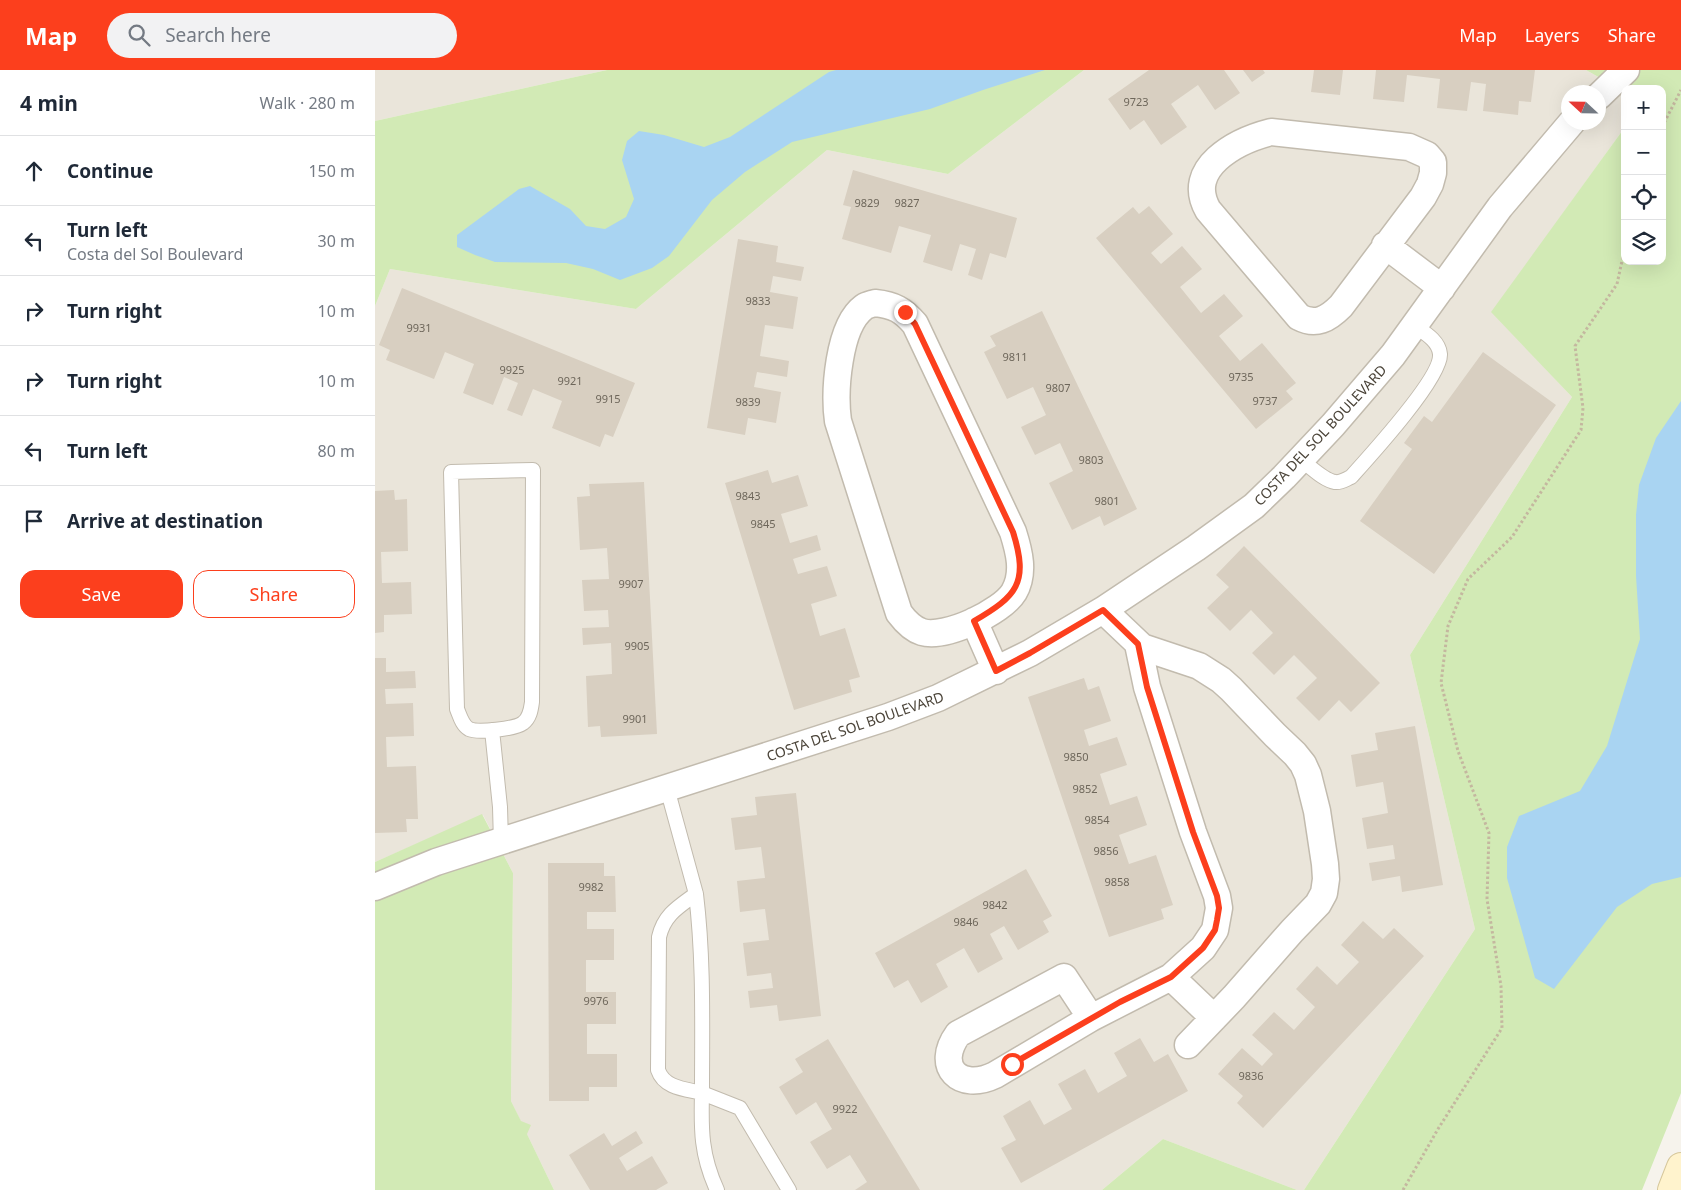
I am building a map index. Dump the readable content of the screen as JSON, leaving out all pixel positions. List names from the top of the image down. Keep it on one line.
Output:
{"streets":{"street":["COSTA DEL SOL BOULEVARD"]},"house_numbers":["9723","9829","9827","9833","9931","9811","9925","9735","9921","9807","9915","9737","9839","9803","9843","9801","9845","9907","9905","9901","9850","9852","9854","9856","9858","9982","9842","9846","9976","9836","9922"],"north":"left","page":{"header":"Map","search":"Search here","nav":["Map","Layers","Share"],"heading":["4 min","Walk · 280 m"],"map_buttons":["+","−"],"list":[["Continue","150 m"],["Turn left","Costa del Sol Boulevard","30 m"],["Turn right","10 m"],["Turn right","10 m"],["Turn left","80 m"],"Arrive at destination"],"buttons":["Save","Share"]}}
